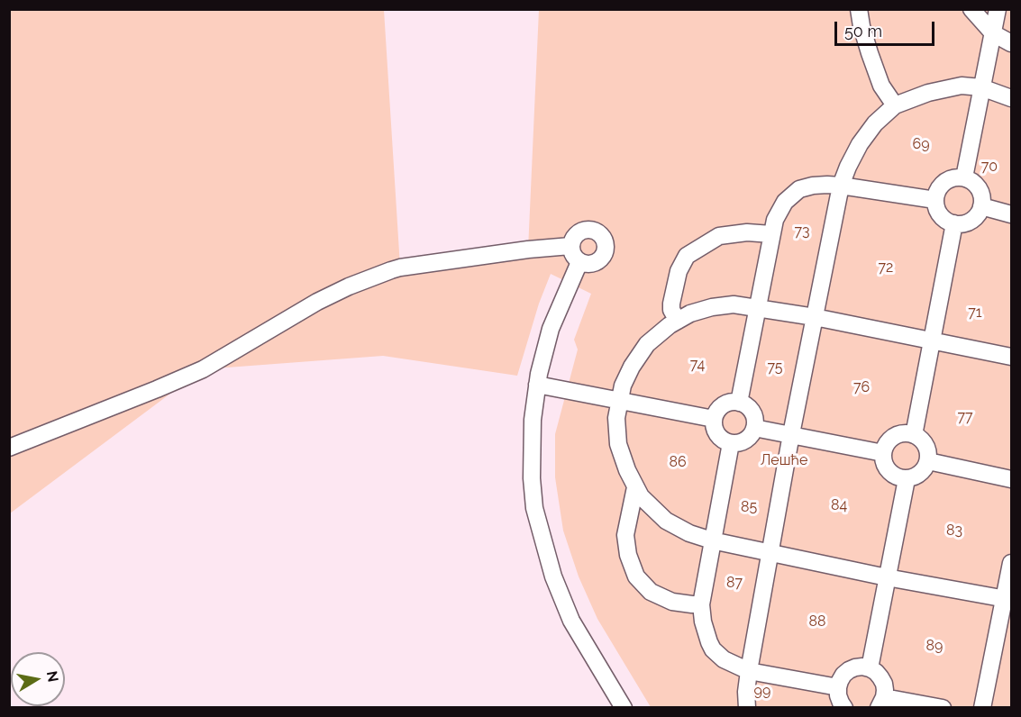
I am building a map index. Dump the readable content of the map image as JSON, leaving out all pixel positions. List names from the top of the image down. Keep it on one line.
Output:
{"parks":["69","70","73","72","71","74","75","76","77","Лешће","86","84","85","83","87","88","89","99"],"scale_bar":"50 m","north":"right"}
